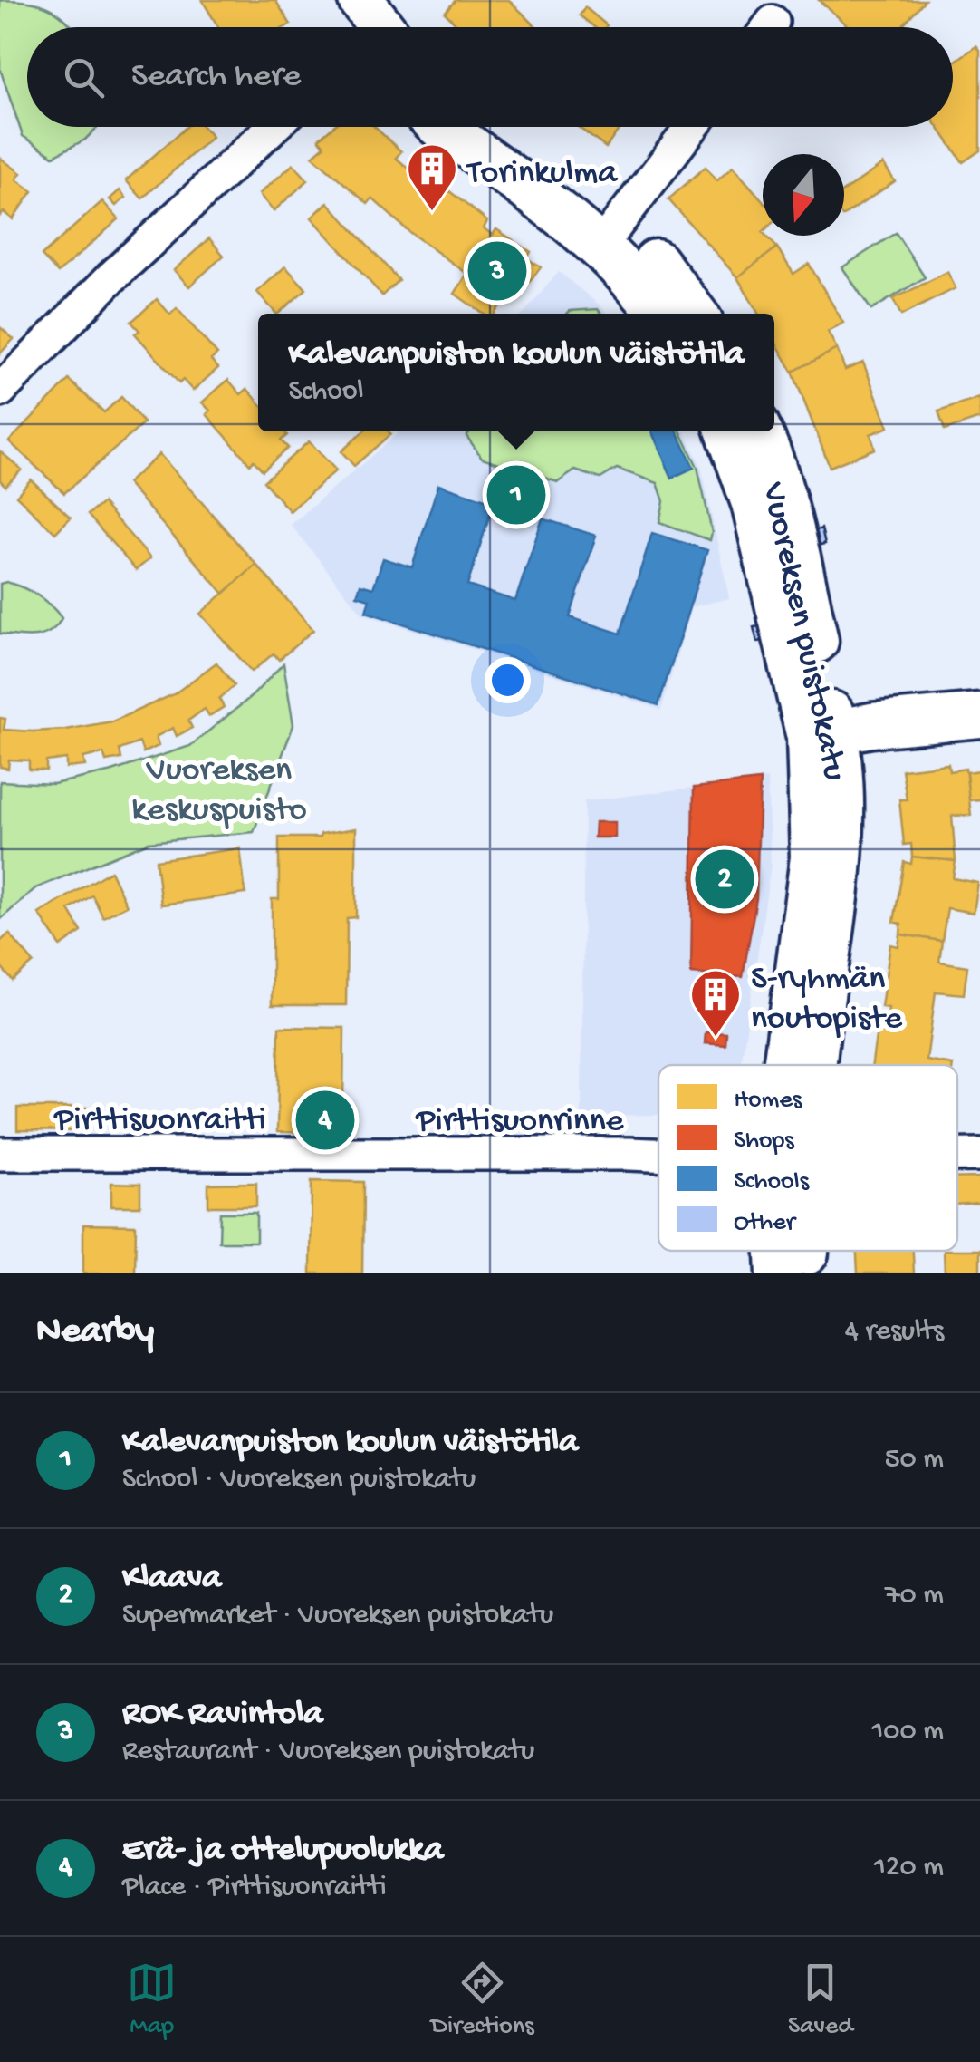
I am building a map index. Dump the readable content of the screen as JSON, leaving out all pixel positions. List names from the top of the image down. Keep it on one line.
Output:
{"streets":{"main road":["Vuoreksen puistokatu"],"street":["Pirttisuonraitti","Pirttisuonrinne"]},"crossings":[["Pirttisuonraitti","Pirttisuonrinne"]],"parks":["Vuoreksen keskuspuisto"],"places":{"building":["Torinkulma","S-ryhmän noutopiste"]},"legend":["Homes","Shops","Schools","Other"],"north":"bottom","page":{"search":"Search here","pins":["3","1","2","4"],"popup":["Kalevanpuiston koulun väistötila","School"],"heading":["Nearby","4 results"],"list":[{"mark":"1","name":"Kalevanpuiston koulun väistötila","note":"School · Vuoreksen puistokatu","value":"50 m"},{"mark":"2","name":"Klaava","note":"Supermarket · Vuoreksen puistokatu","value":"70 m"},{"mark":"3","name":"ROK Ravintola","note":"Restaurant · Vuoreksen puistokatu","value":"100 m"},{"mark":"4","name":"Erä- ja ottelupuolukka","note":"Place · Pirttisuonraitti","value":"120 m"}],"nav":["Map","Directions","Saved"]}}
